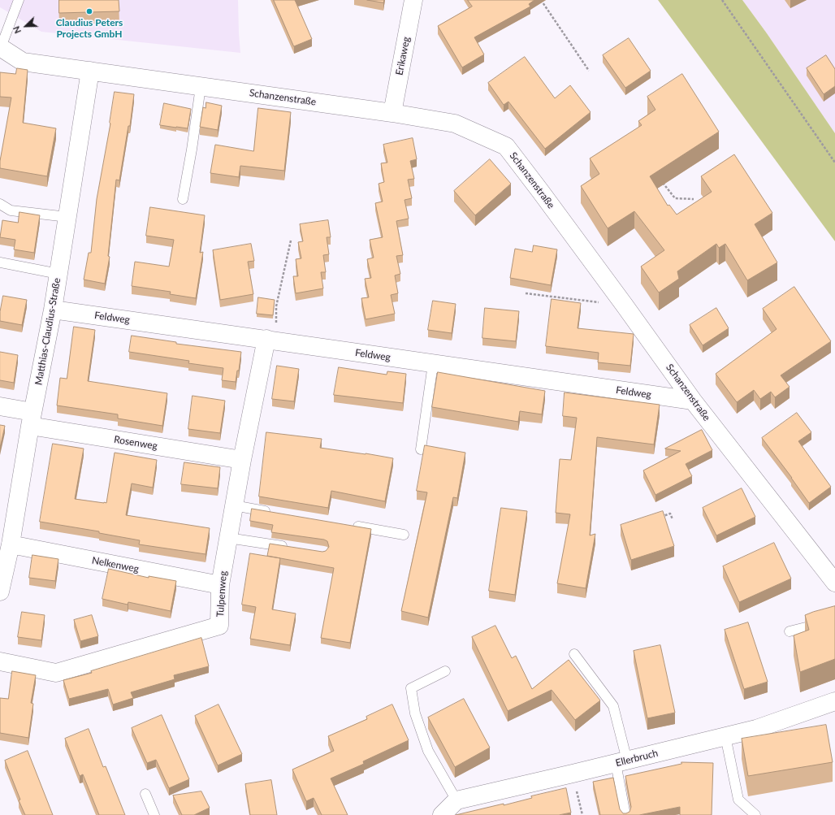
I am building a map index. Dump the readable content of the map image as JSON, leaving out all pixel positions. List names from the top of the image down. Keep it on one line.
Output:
{"streets":{"street":["Erikaweg","Schanzenstraße","Feldweg","Matthias-Claudius-Straße","Rosenweg","Nelkenweg","Tulpenweg","Ellerbruch"]},"crossings":[["Erikaweg","Schanzenstraße"],["Schanzenstraße","Feldweg"],["Schanzenstraße","Matthias-Claudius-Straße"],["Feldweg","Matthias-Claudius-Straße"],["Feldweg","Tulpenweg"],["Matthias-Claudius-Straße","Rosenweg"],["Matthias-Claudius-Straße","Nelkenweg"],["Rosenweg","Tulpenweg"],["Nelkenweg","Tulpenweg"]],"places":["Claudius Peters Projects GmbH"],"north":"bottom left"}
